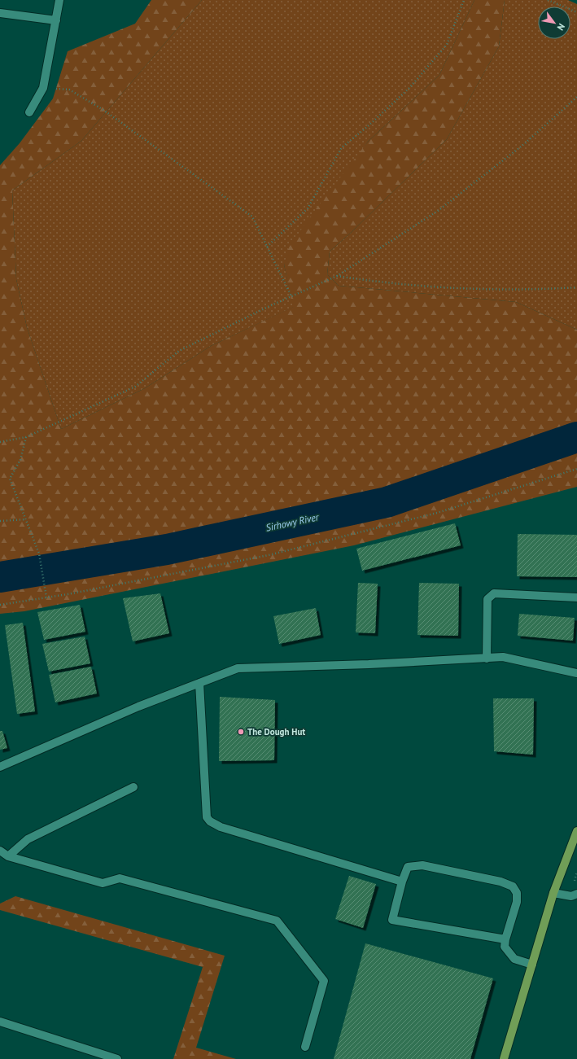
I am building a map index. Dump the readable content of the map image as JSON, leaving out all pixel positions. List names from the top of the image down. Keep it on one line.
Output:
{"water":["Sirhowy River"],"places":["The Dough Hut"],"north":"bottom right"}
